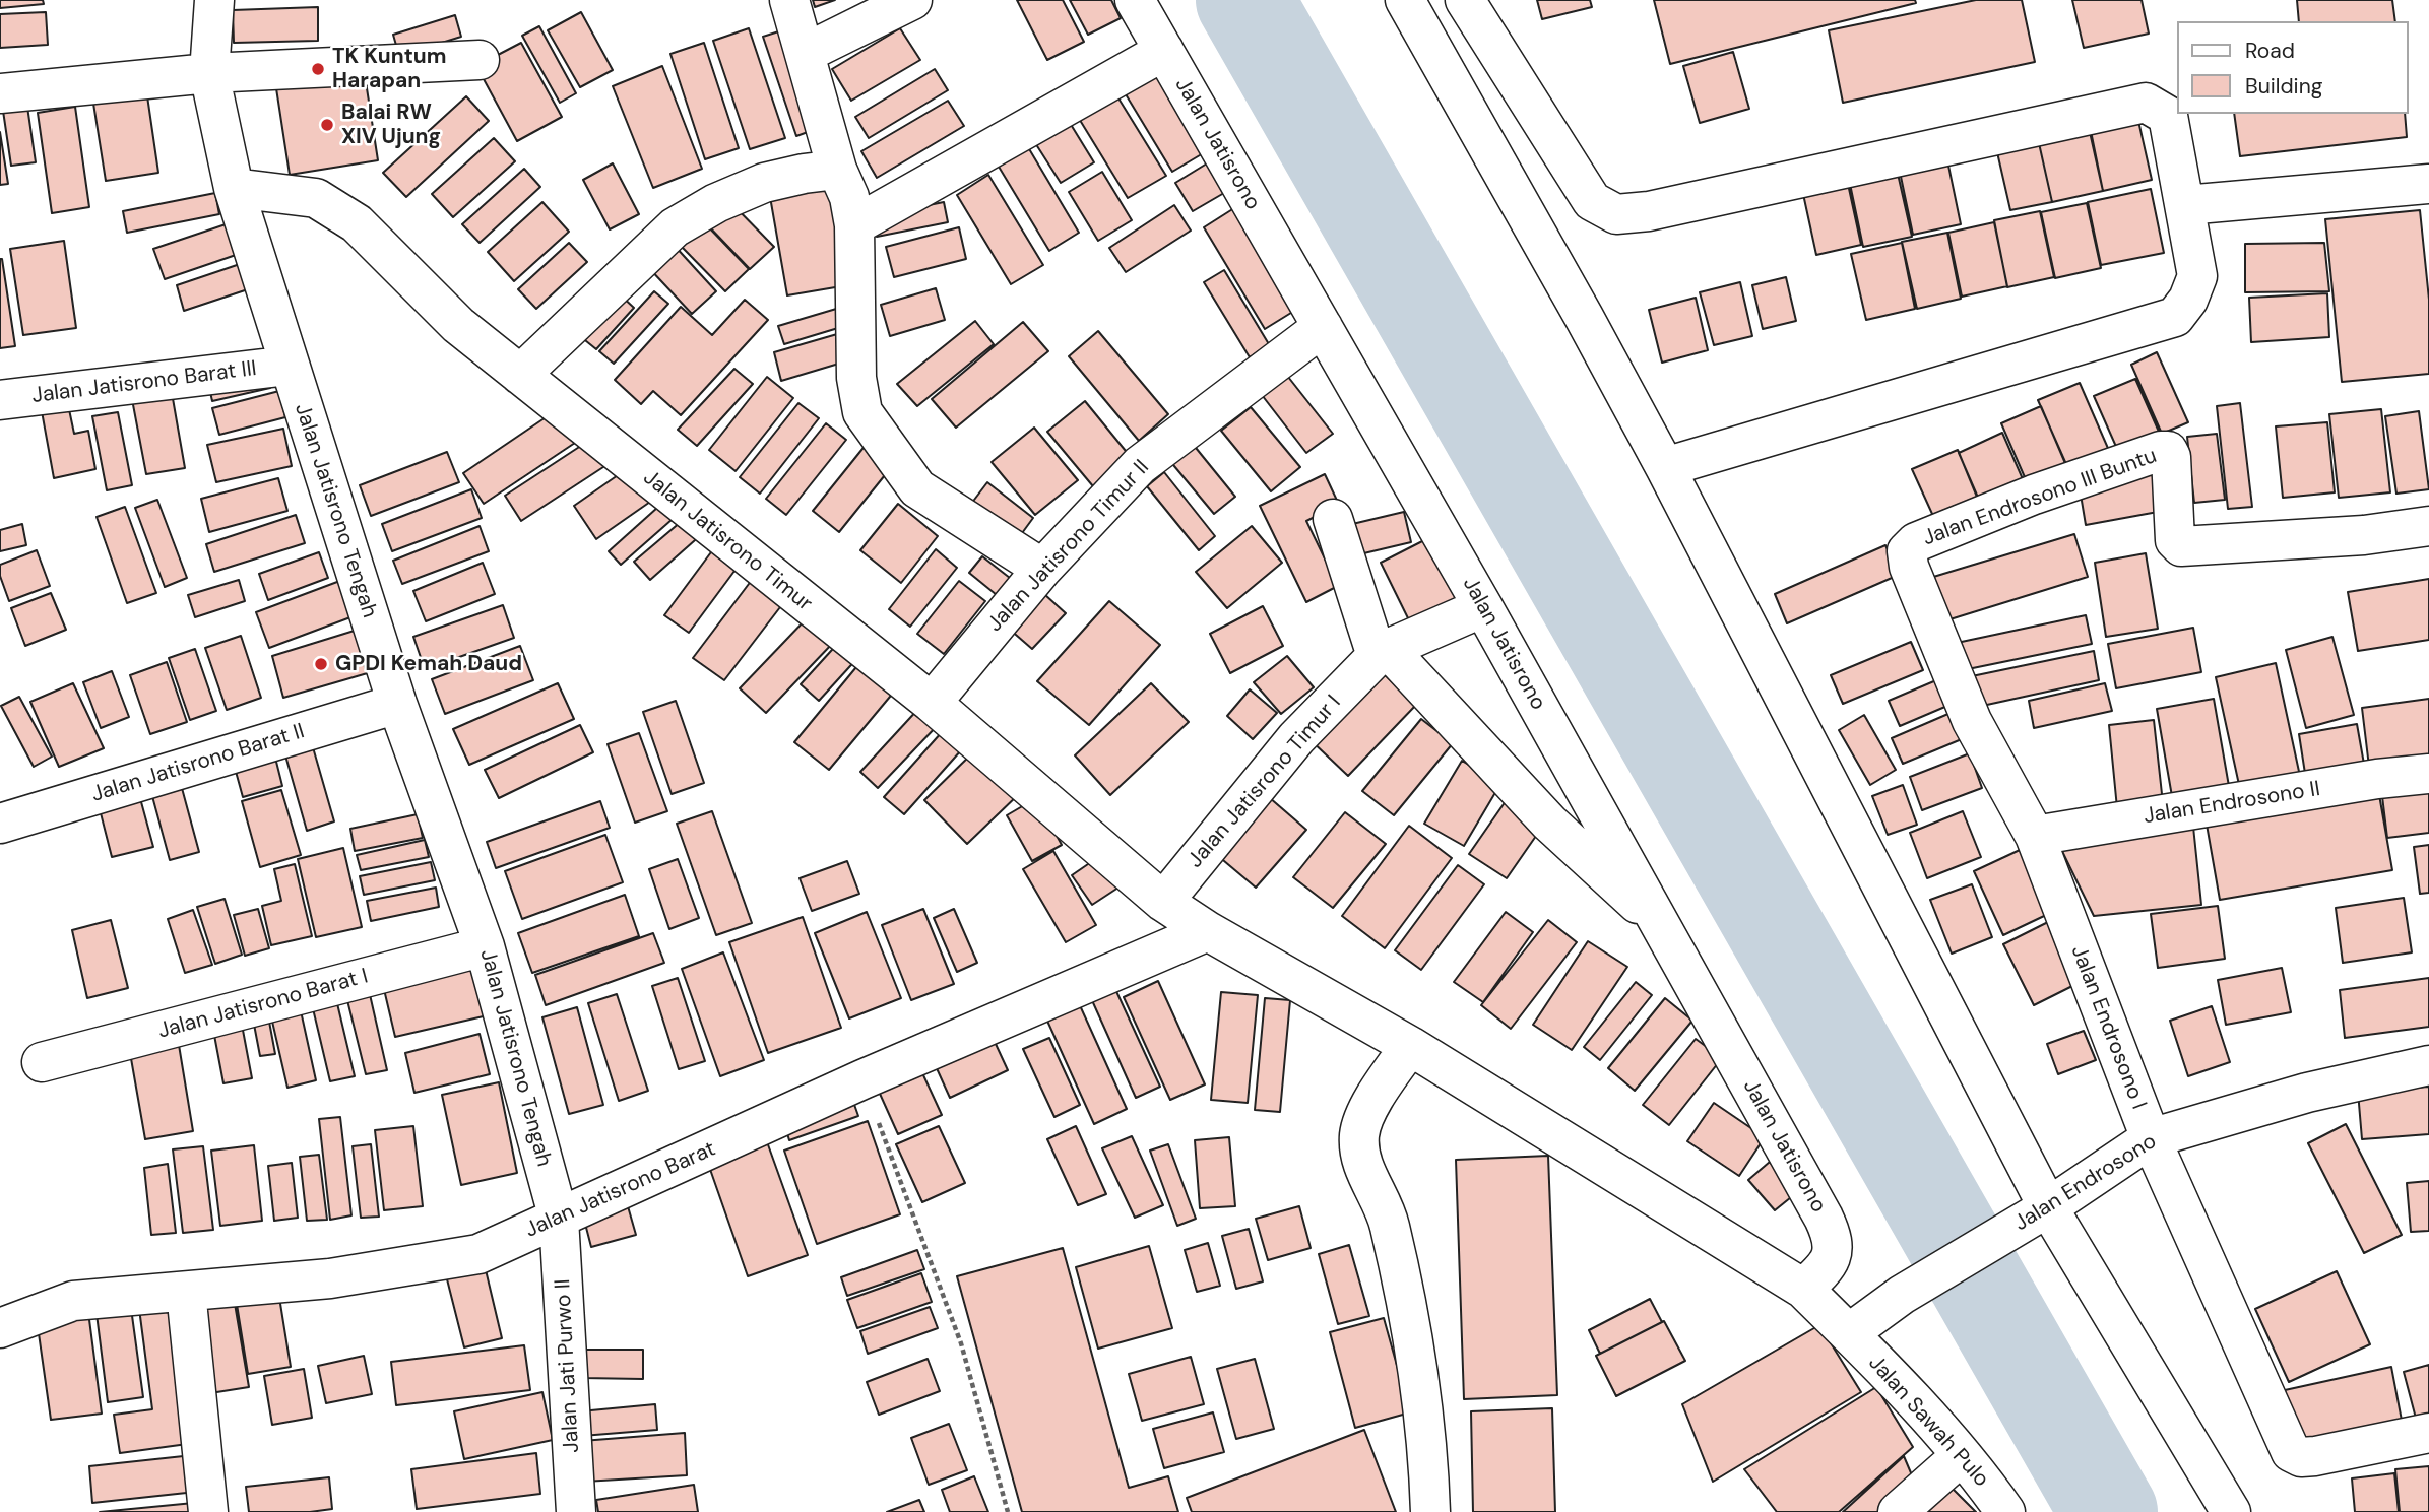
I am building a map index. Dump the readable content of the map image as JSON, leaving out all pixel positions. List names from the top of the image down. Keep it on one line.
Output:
{"streets":{"street":["Jalan Jatisrono","Jalan Jatisrono Barat III","Jalan Endrosono III Buntu","Jalan Jatisrono Tengah","Jalan Jatisrono Timur","Jalan Jatisrono Timur II","Jalan Jatisrono Barat II","Jalan Jatisrono Timur I","Jalan Endrosono II","Jalan Jatisrono Barat I","Jalan Endrosono I","Jalan Endrosono","Jalan Jatisrono Barat","Jalan Jati Purwo II","Jalan Sawah Pulo"]},"crossings":[["Jalan Jatisrono","Jalan Jatisrono Timur II"],["Jalan Jatisrono","Jalan Jatisrono Timur I"],["Jalan Jatisrono Barat III","Jalan Jatisrono Tengah"],["Jalan Endrosono III Buntu","Jalan Endrosono I"],["Jalan Jatisrono Tengah","Jalan Jatisrono Timur"],["Jalan Jatisrono Tengah","Jalan Jatisrono Barat II"],["Jalan Jatisrono Tengah","Jalan Jatisrono Barat I"],["Jalan Jatisrono Tengah","Jalan Jatisrono Barat"],["Jalan Jatisrono Tengah","Jalan Jati Purwo II"],["Jalan Jatisrono Timur","Jalan Jatisrono Timur II"],["Jalan Jatisrono Timur","Jalan Jatisrono Timur I"],["Jalan Jatisrono Timur","Jalan Jatisrono Barat"],["Jalan Endrosono II","Jalan Endrosono I"],["Jalan Endrosono I","Jalan Endrosono"],["Jalan Endrosono","Jalan Sawah Pulo"],["Jalan Jatisrono Barat","Jalan Jati Purwo II"]],"places":["TK Kuntum Harapan","Balai RW XIV Ujung","GPDI Kemah Daud"],"legend":["Road","Building"]}
